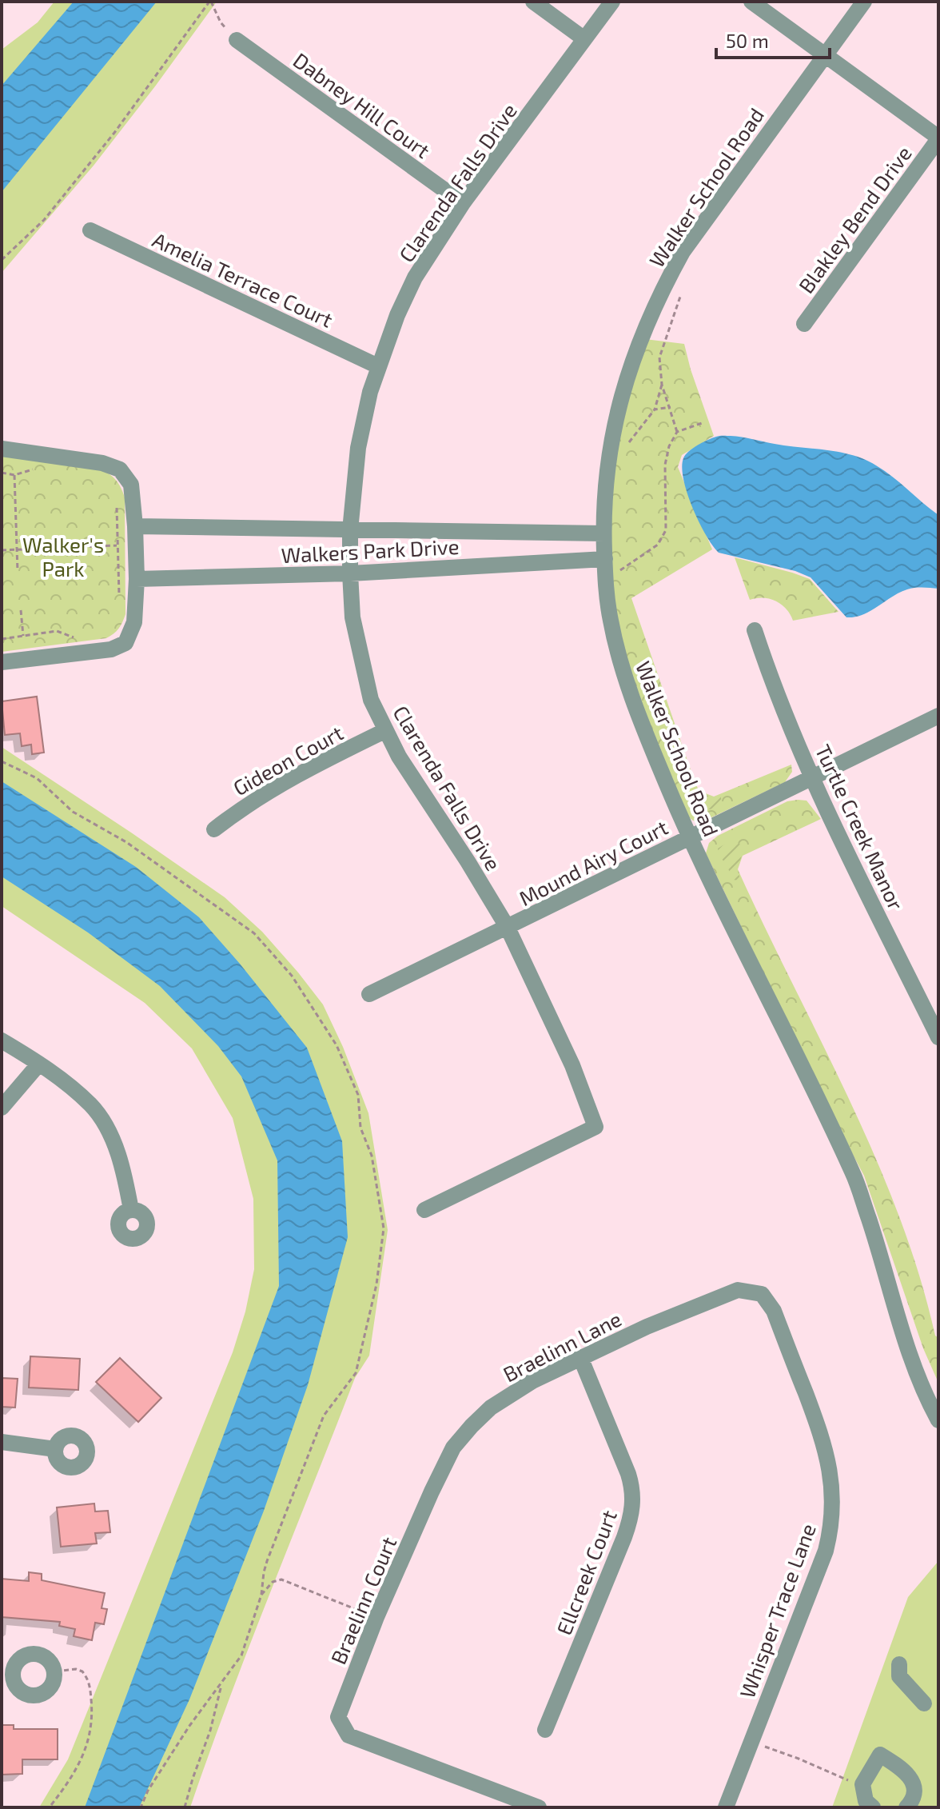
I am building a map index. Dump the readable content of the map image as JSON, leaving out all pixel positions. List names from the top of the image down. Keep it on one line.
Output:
{"streets":{"street":["Dabney Hill Court","Clarenda Falls Drive","Walker School Road","Blakley Bend Drive","Amelia Terrace Court","Walkers Park Drive","Gideon Court","Turtle Creek Manor","Mound Airy Court","Braelinn Lane","Ellcreek Court","Braelinn Court","Whisper Trace Lane"]},"crossings":[["Dabney Hill Court","Clarenda Falls Drive"],["Clarenda Falls Drive","Amelia Terrace Court"],["Clarenda Falls Drive","Walkers Park Drive"],["Clarenda Falls Drive","Gideon Court"],["Clarenda Falls Drive","Mound Airy Court"],["Walker School Road","Walkers Park Drive"],["Walker School Road","Mound Airy Court"],["Turtle Creek Manor","Mound Airy Court"],["Braelinn Lane","Ellcreek Court"],["Braelinn Lane","Braelinn Court"],["Braelinn Lane","Whisper Trace Lane"]],"parks":["Walker's Park"],"scale_bar":"50 m"}
